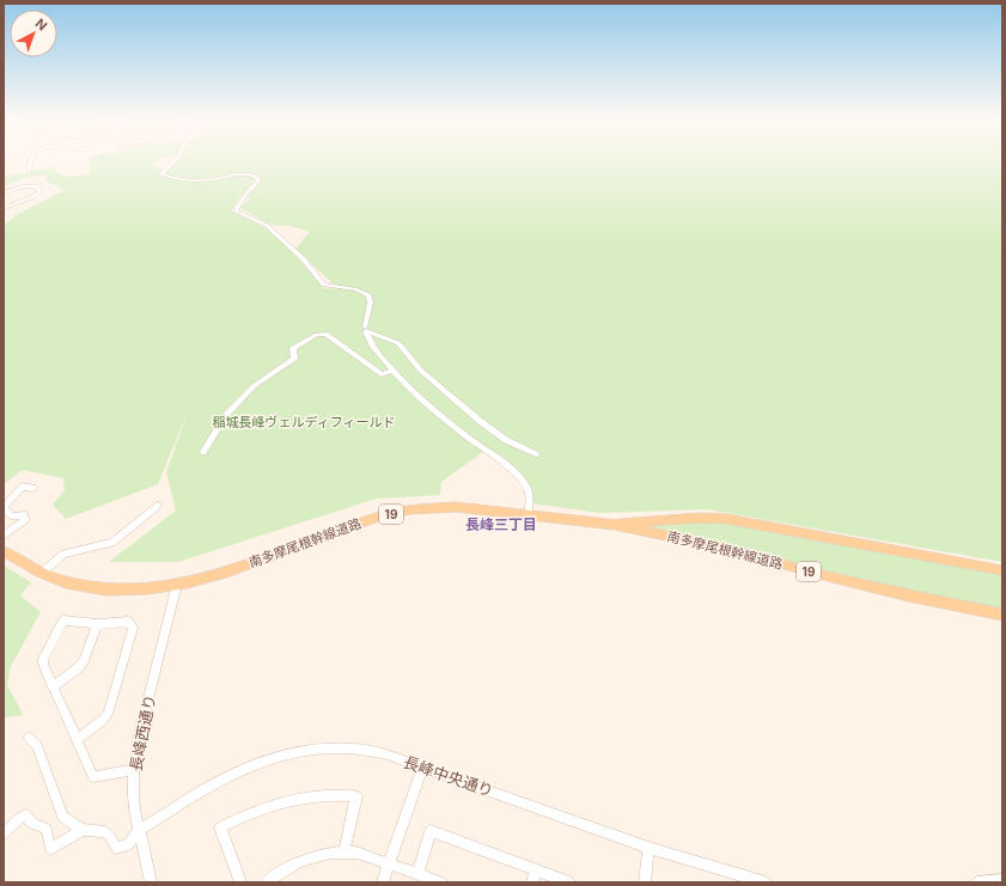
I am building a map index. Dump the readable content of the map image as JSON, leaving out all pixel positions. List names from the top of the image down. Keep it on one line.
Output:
{"streets":{"main road":["19","南多摩尾根幹線道路"],"street":["長峰西通り","長峰中央通り"]},"crossings":[["南多摩尾根幹線道路","長峰西通り"],["長峰西通り","長峰中央通り"]],"districts":["長峰三丁目"],"parks":["稲城長峰ヴェルディフィールド"],"north":"top right"}
